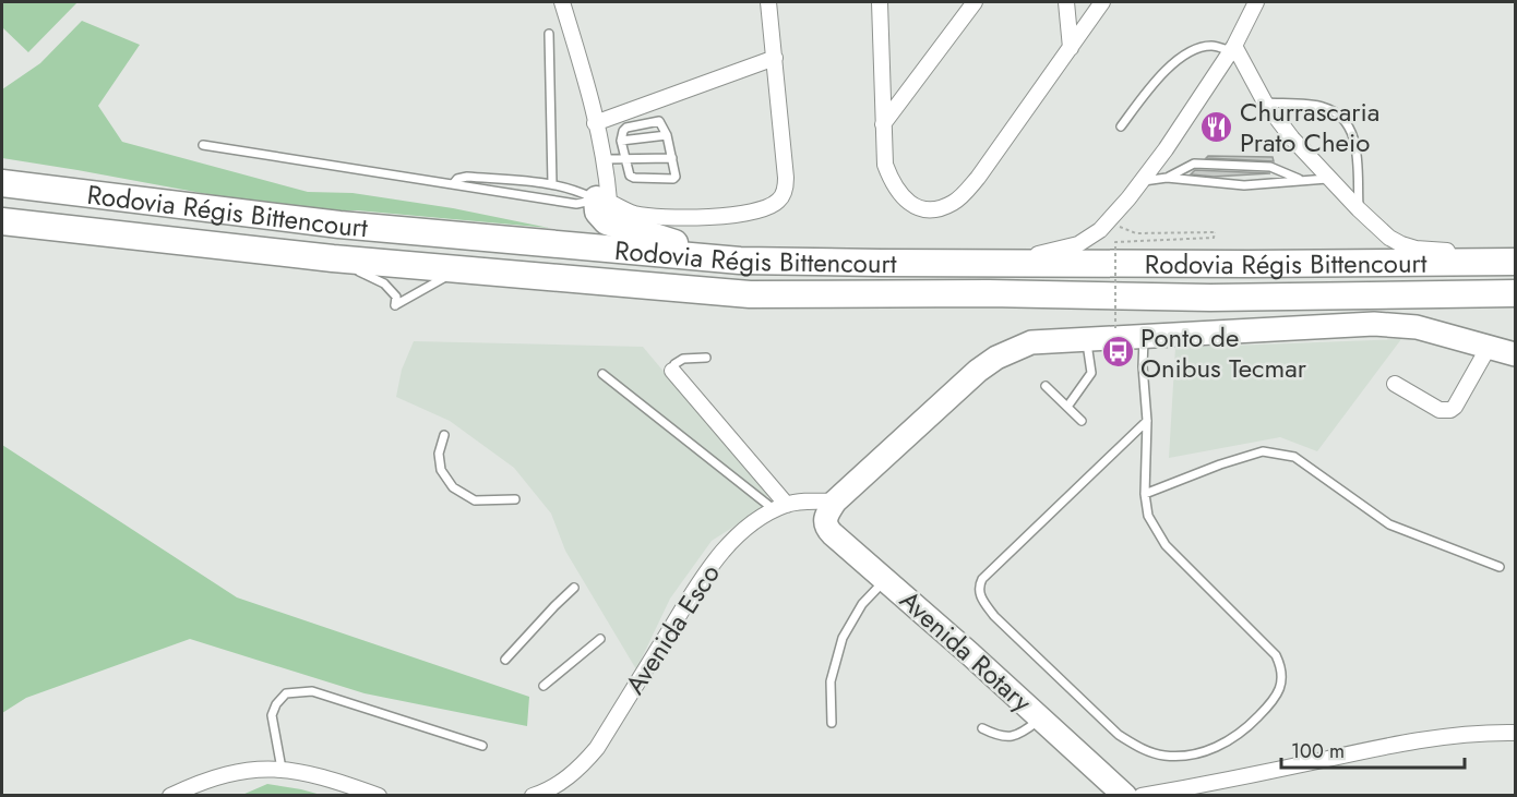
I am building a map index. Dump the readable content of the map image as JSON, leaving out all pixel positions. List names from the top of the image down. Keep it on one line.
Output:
{"streets":{"highway":["Rodovia Régis Bittencourt"],"main road":["Avenida Rotary"],"street":["Avenida Esco"]},"crossings":[["Avenida Esco","Avenida Rotary"]],"places":{"restaurant":["Churrascaria Prato Cheio"],"bus stop":["Ponto de Onibus Tecmar"]},"scale_bar":"100 m"}
